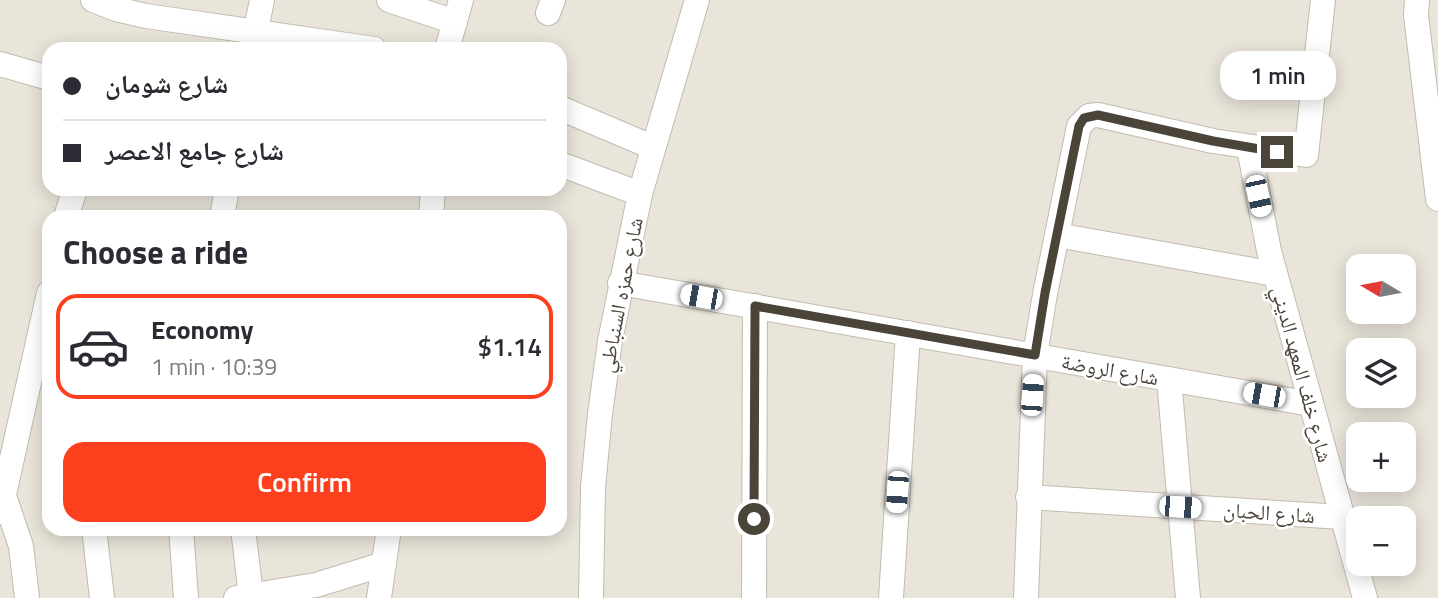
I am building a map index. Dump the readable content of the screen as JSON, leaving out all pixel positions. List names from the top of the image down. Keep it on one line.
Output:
{"streets":{"street":["شارع حمزه السنباطي","شارع الروضة","شارع خلف المعهد الديني","شارع الحبان"]},"crossings":[["شارع حمزه السنباطي","شارع الروضة"],["شارع الروضة","شارع خلف المعهد الديني"],["شارع خلف المعهد الديني","شارع الحبان"]],"north":"left","page":{"banner":["شارع شومان","شارع جامع الاعصر"],"bubble":"1 min","heading":"Choose a ride","map_buttons":["+","−"],"list":[{"name":"Economy","note":"1 min · 10:39","value":"$1.14"}],"buttons":"Confirm"}}
